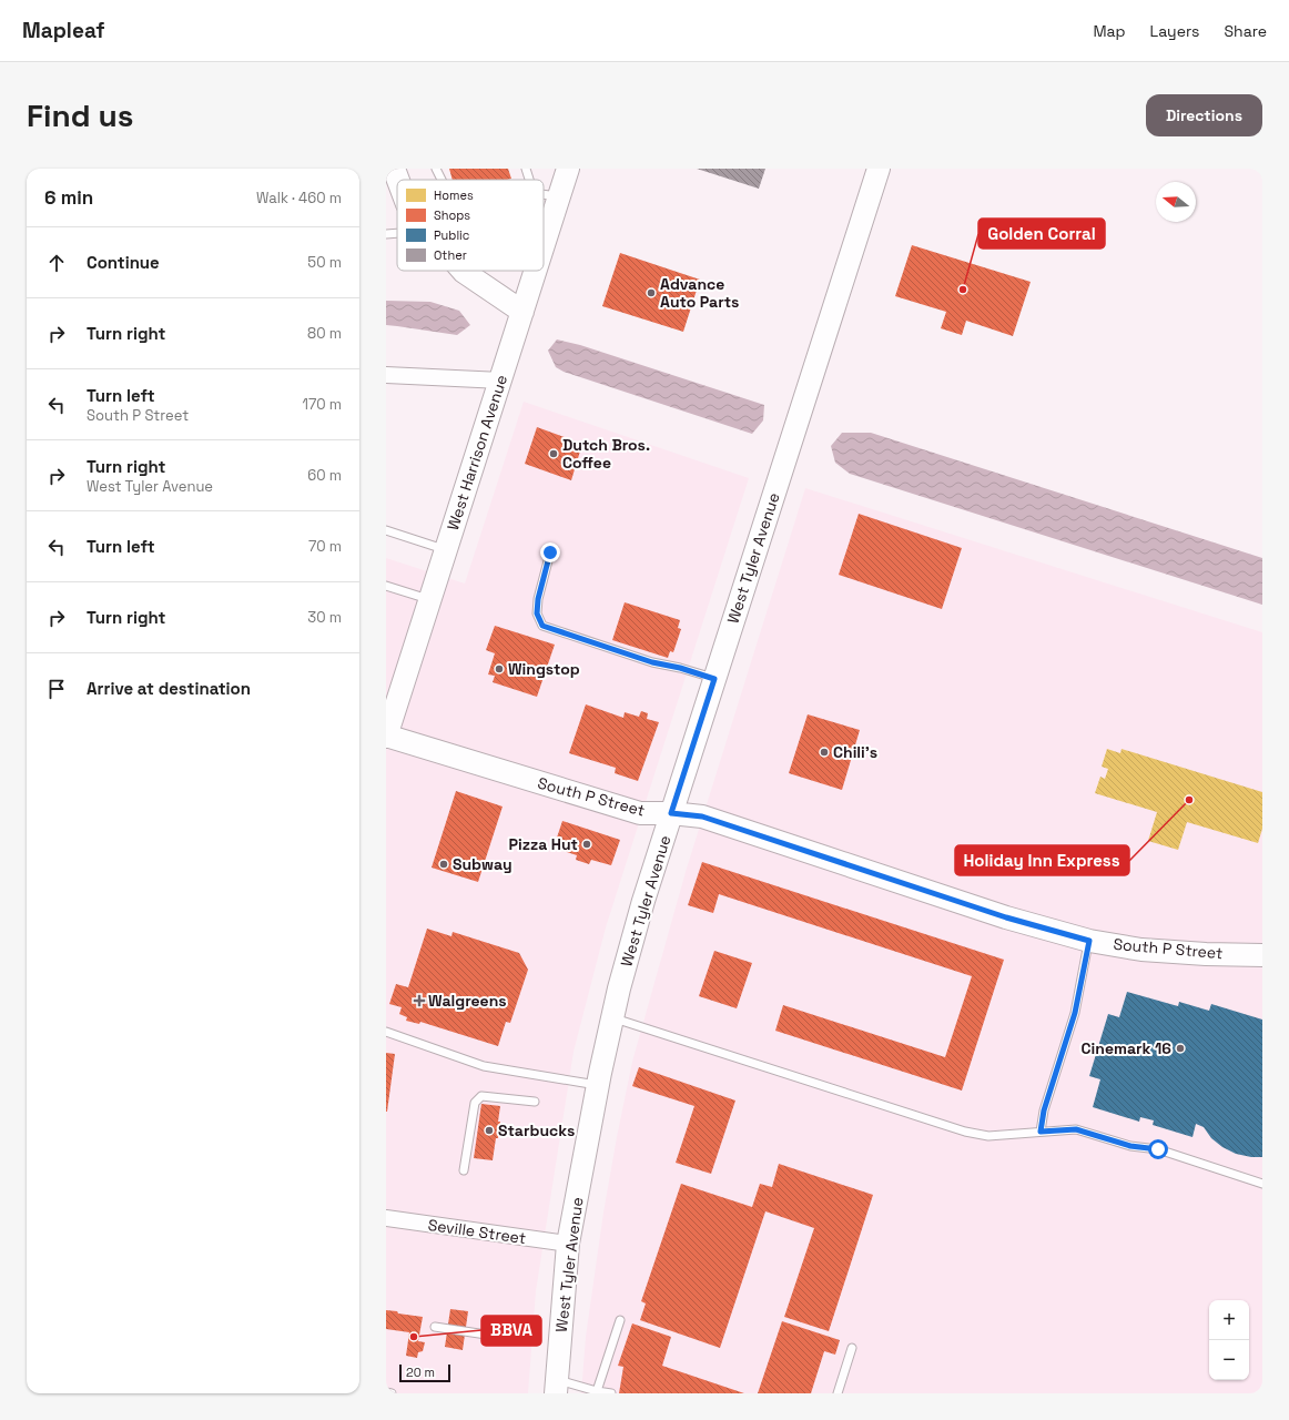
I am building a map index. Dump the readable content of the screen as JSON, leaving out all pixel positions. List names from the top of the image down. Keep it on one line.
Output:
{"streets":{"main road":["West Harrison Avenue","West Tyler Avenue","South P Street"],"street":["Seville Street"]},"crossings":[["West Harrison Avenue","South P Street"],["West Tyler Avenue","South P Street"],["West Tyler Avenue","Seville Street"]],"places":{"other":["Golden Corral","Advance Auto Parts","Dutch Bros. Coffee","Wingstop","Chili's","Holiday Inn Express","Pizza Hut","Subway","Cinemark 16","Starbucks","BBVA"],"health":["Walgreens"]},"legend":["Homes","Shops","Public","Other"],"scale_bar":"20 m","north":"left","page":{"header":"Mapleaf","nav":["Map","Layers","Share"],"buttons":"Directions","title":"Find us","heading":["6 min","Walk · 460 m"],"list":[["Continue","50 m"],["Turn right","80 m"],["Turn left","South P Street","170 m"],["Turn right","West Tyler Avenue","60 m"],["Turn left","70 m"],["Turn right","30 m"],"Arrive at destination"],"map_buttons":["+","−"],"scale":"20 m"}}
